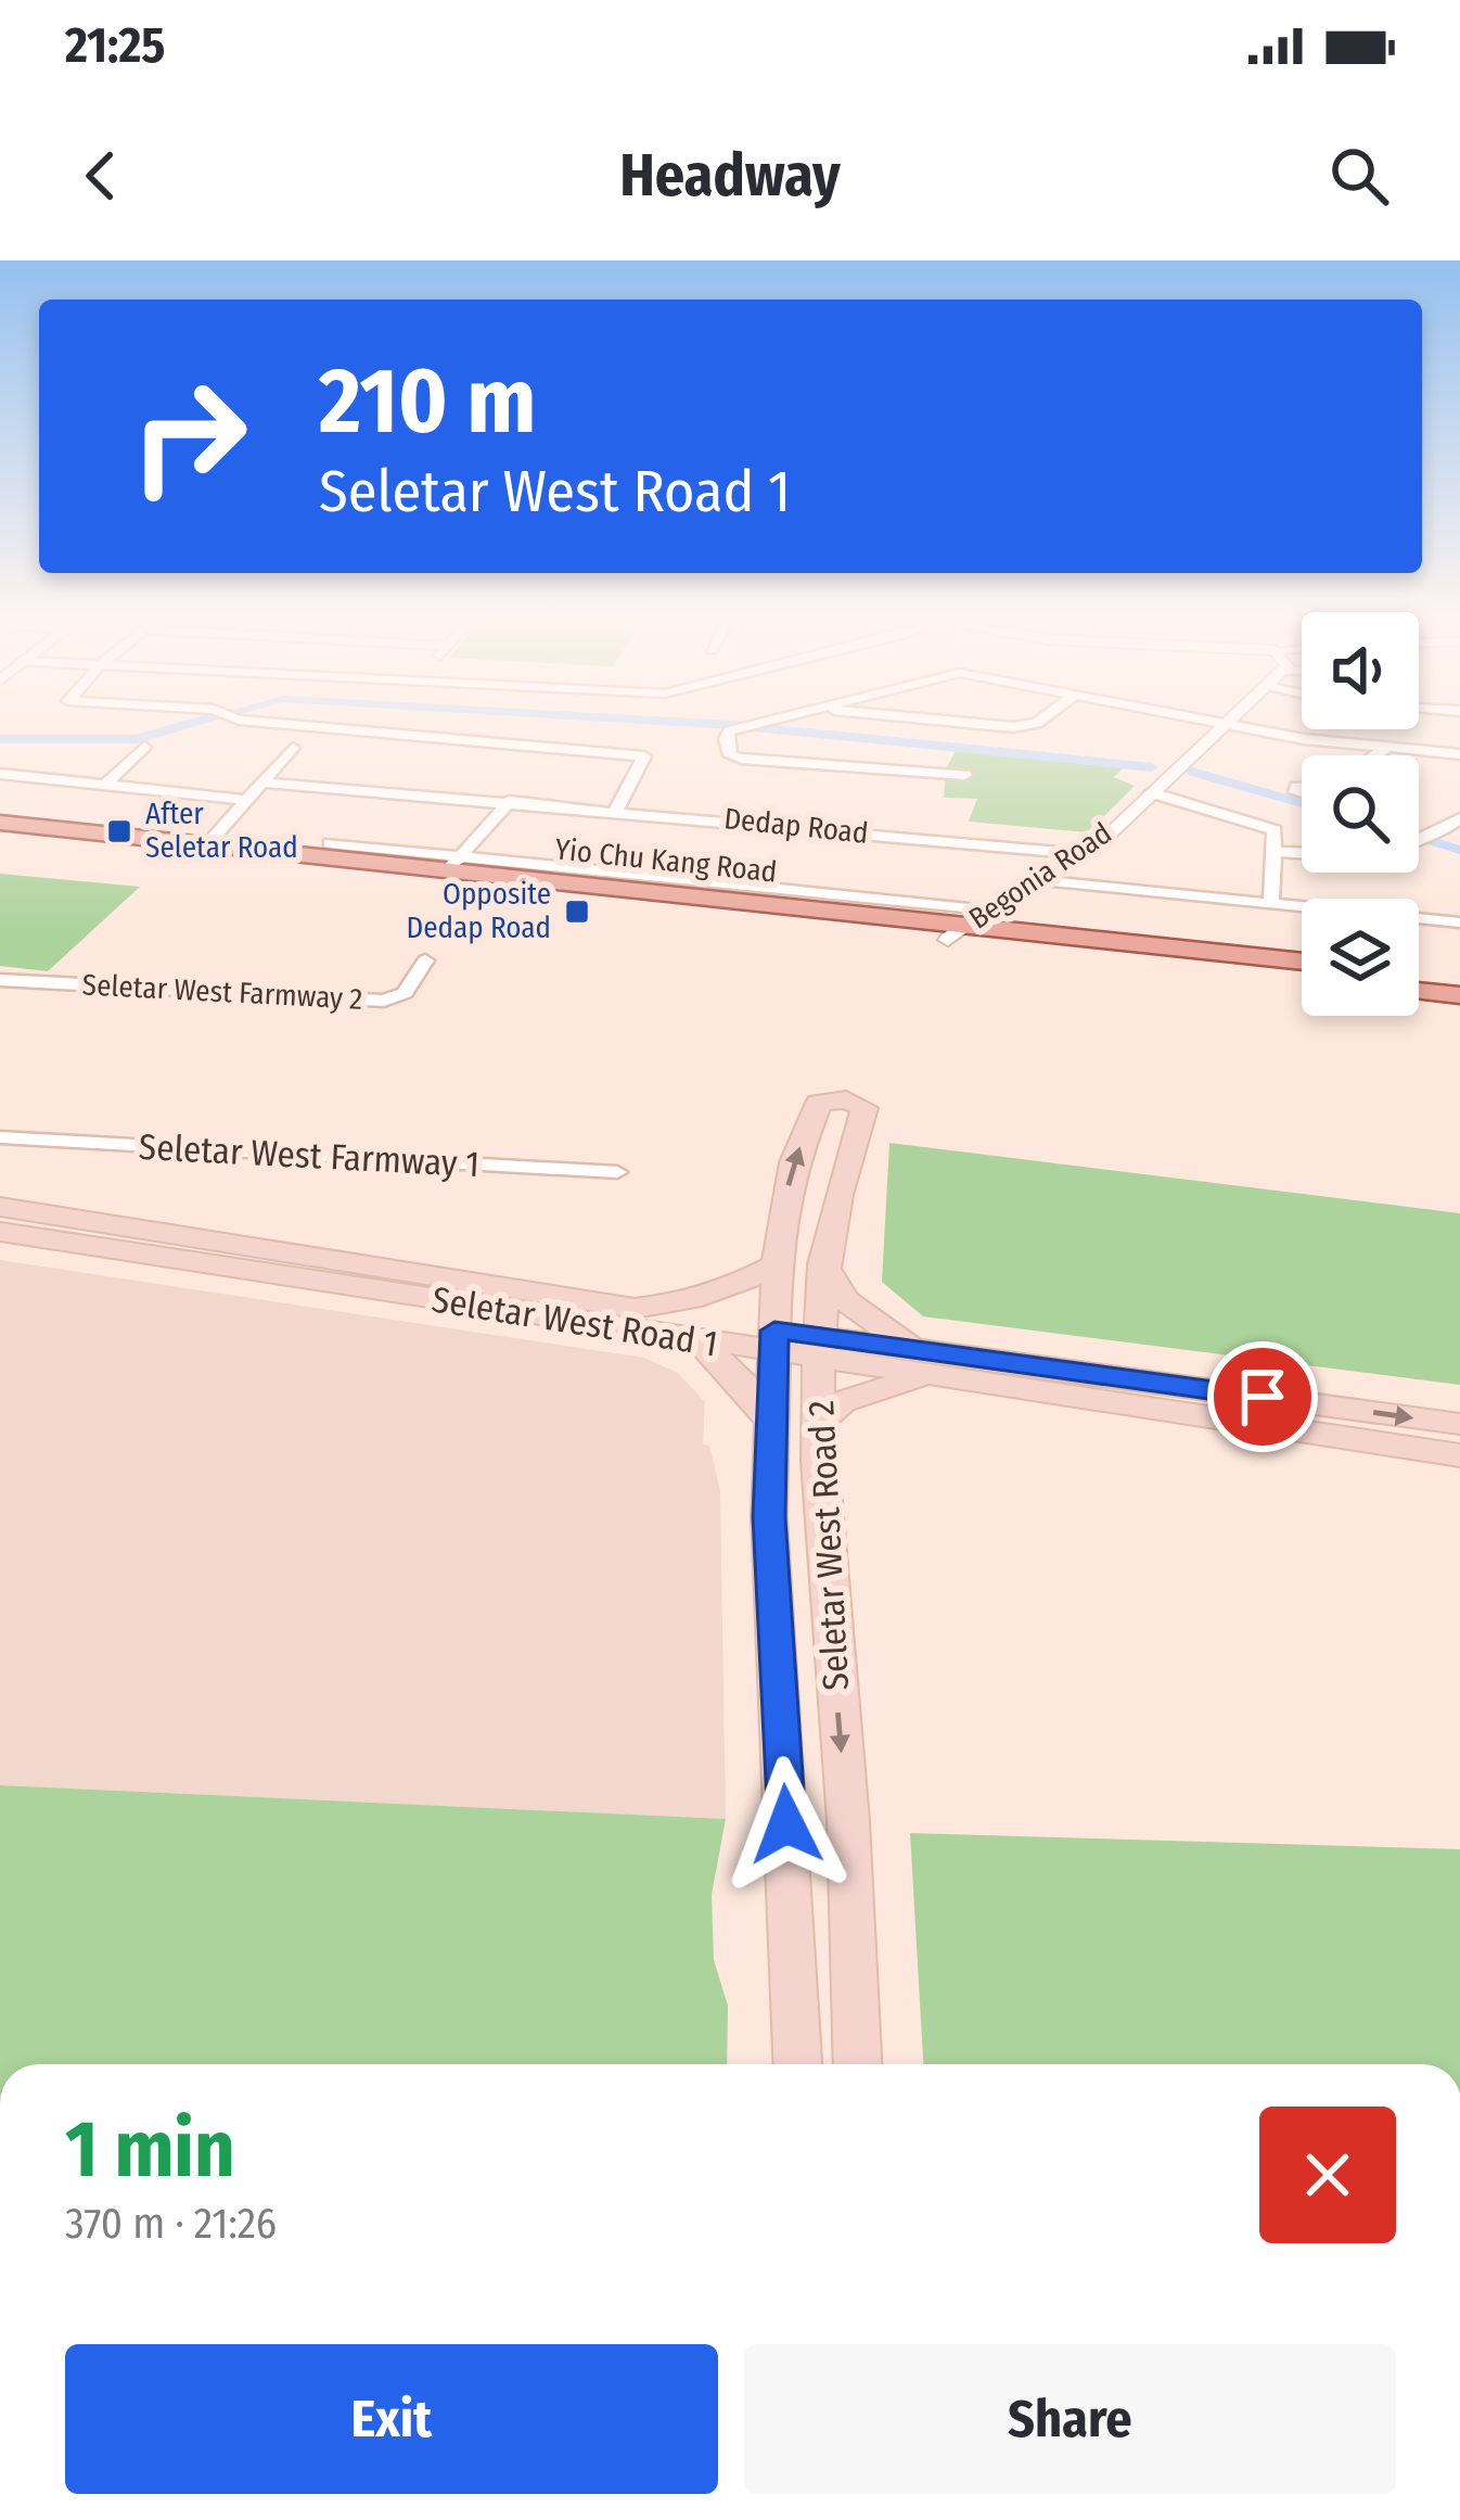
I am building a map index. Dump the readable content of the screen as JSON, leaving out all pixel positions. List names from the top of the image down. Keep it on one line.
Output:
{"streets":{"main road":["Yio Chu Kang Road","Seletar West Road 1","Seletar West Road 2"],"street":["Dedap Road","Begonia Road","Seletar West Farmway 2","Seletar West Farmway 1"]},"crossings":[["Dedap Road","Begonia Road"],["Yio Chu Kang Road","Begonia Road"],["Seletar West Road 1","Seletar West Road 2"]],"places":{"transit":["After Seletar Road","Opposite Dedap Road"]},"page":{"status":"21:25","header":"Headway","turn":["210 m","Seletar West Road 1"],"heading":["1 min","370 m · 21:26"],"buttons":["Exit","Share"]}}
